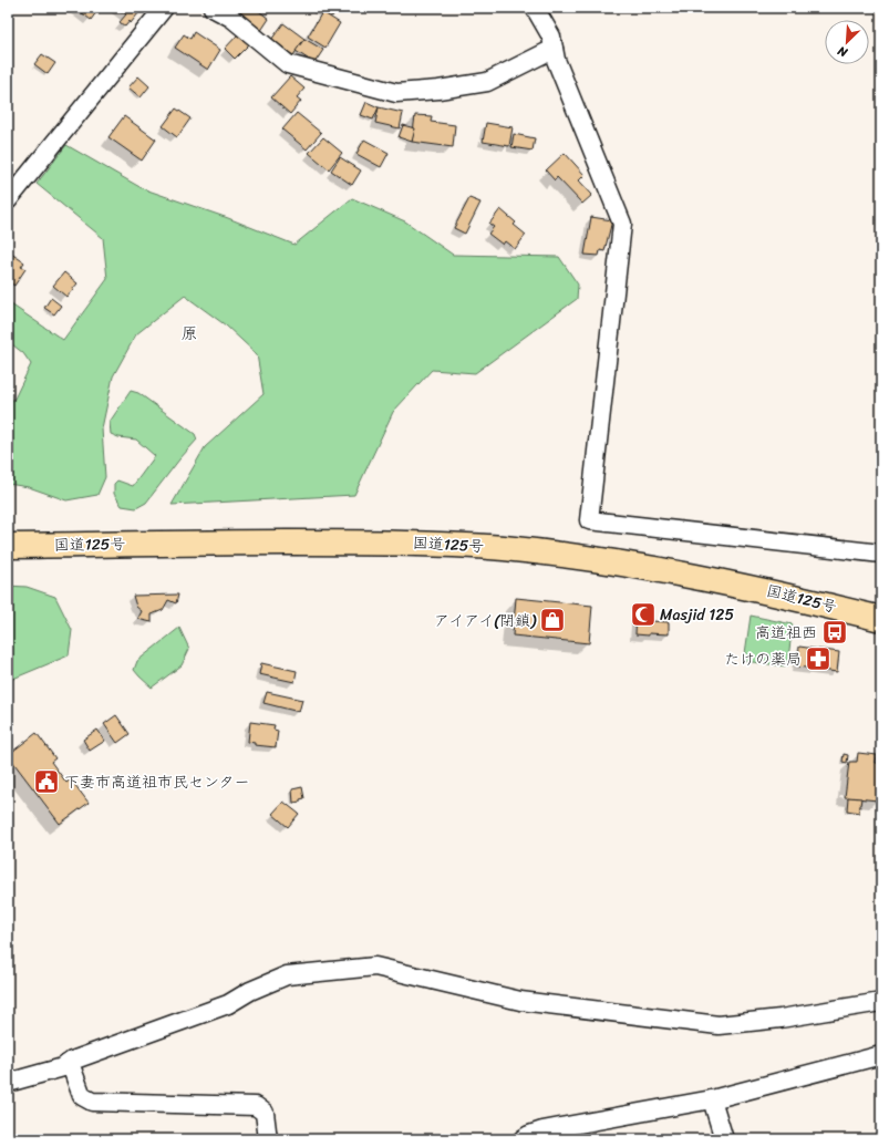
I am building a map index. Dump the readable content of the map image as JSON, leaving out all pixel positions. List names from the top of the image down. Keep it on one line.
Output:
{"streets":{"highway":["国道125号"]},"districts":["原"],"places":{"mosque":["Masjid 125"],"shop":["アイアイ(閉鎖)"],"bus stop":["高道祖西"],"pharmacy":["たけの薬局"],"public building":["下妻市高道祖市民センター"]},"north":"bottom left"}
